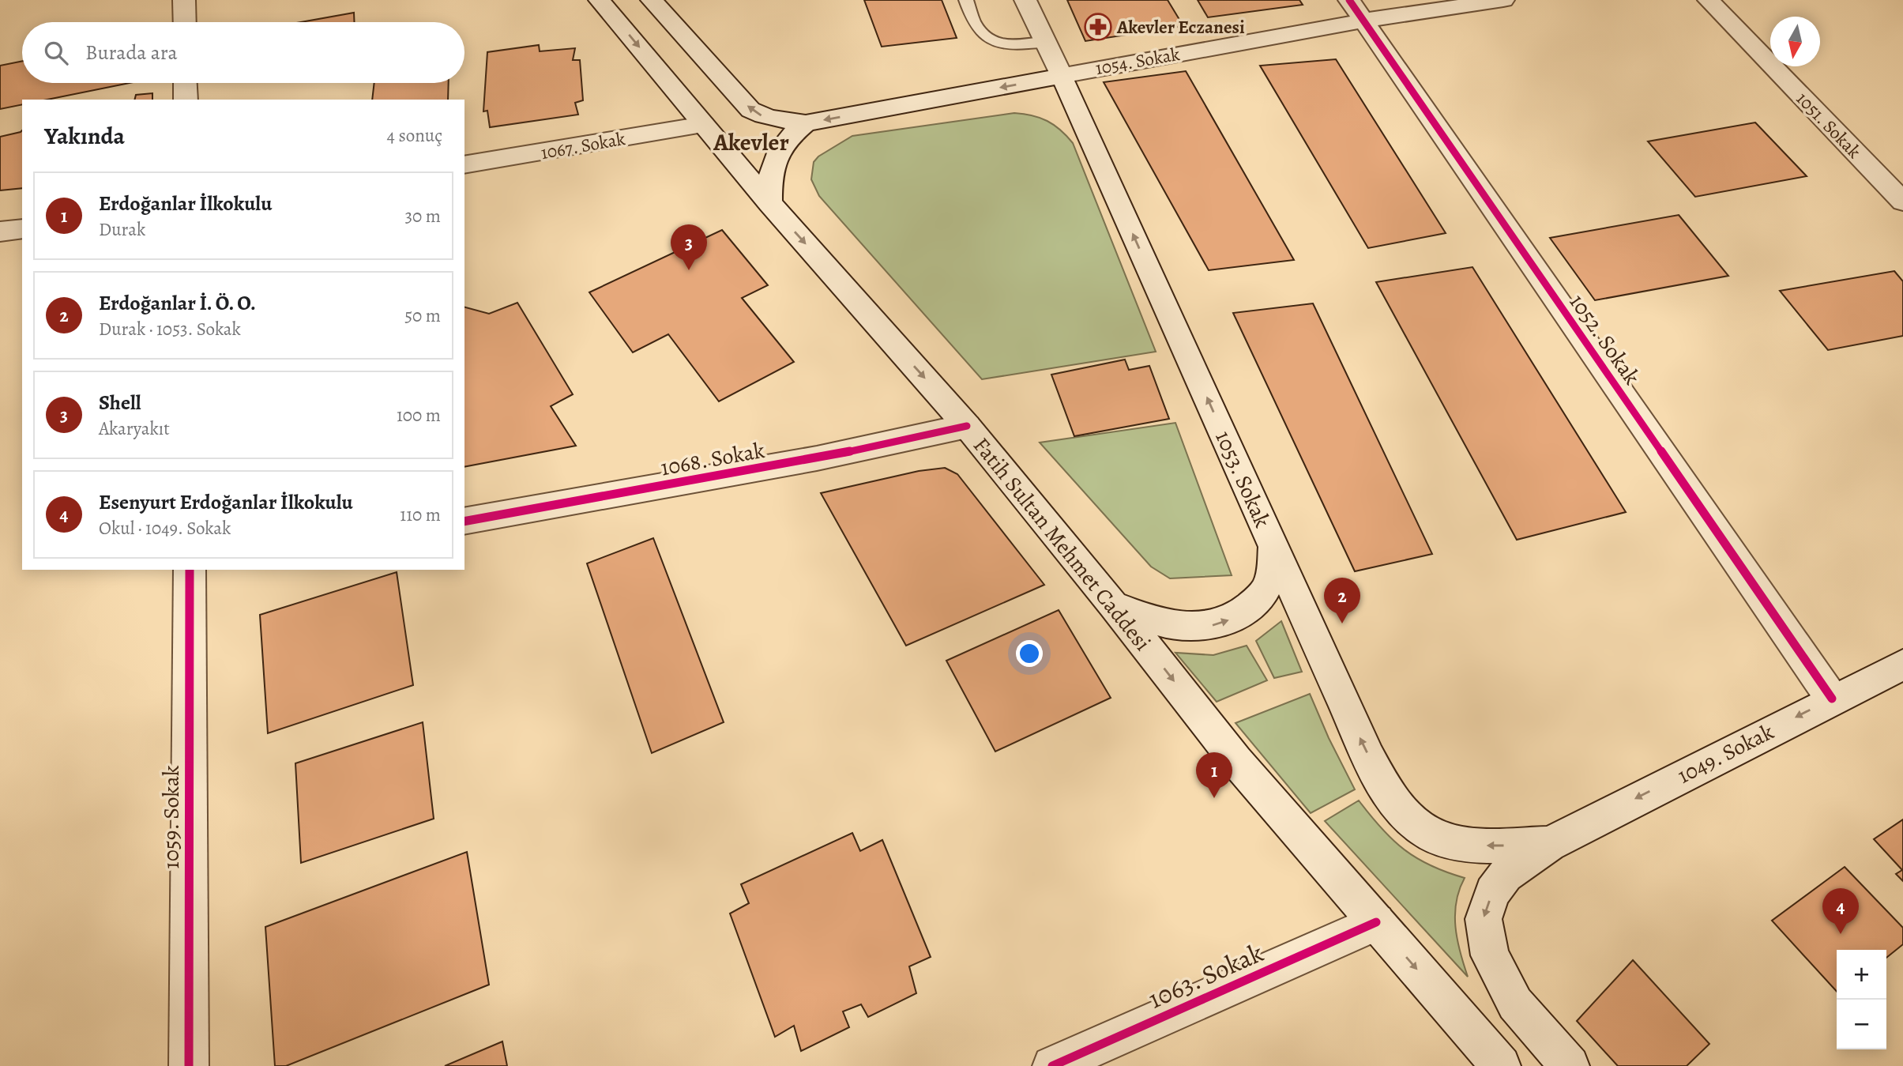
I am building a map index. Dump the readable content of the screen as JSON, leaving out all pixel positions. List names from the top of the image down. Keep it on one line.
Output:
{"streets":{"main road":["1054. Sokak","1051. Sokak","1067. Sokak","1052. Sokak","1068. Sokak","1053. Sokak","Fatih Sultan Mehmet Caddesi","1049. Sokak","1059. Sokak","1063. Sokak"]},"crossings":[["1054. Sokak","1052. Sokak"],["1054. Sokak","1053. Sokak"],["1067. Sokak","Fatih Sultan Mehmet Caddesi"],["1052. Sokak","1049. Sokak"],["1068. Sokak","Fatih Sultan Mehmet Caddesi"],["1053. Sokak","1049. Sokak"],["Fatih Sultan Mehmet Caddesi","1063. Sokak"]],"one_way":["1054. Sokak","1053. Sokak","Fatih Sultan Mehmet Caddesi"],"districts":["Akevler"],"places":{"pharmacy":["Akevler Eczanesi"]},"north":"bottom","page":{"search":"Burada ara","heading":["Yakında","4 sonuç"],"list":[{"mark":"1","name":"Erdoğanlar İlkokulu","note":"Durak","value":"30 m"},{"mark":"2","name":"Erdoğanlar İ. Ö. O.","note":"Durak · 1053. Sokak","value":"50 m"},{"mark":"3","name":"Shell","note":"Akaryakıt","value":"100 m"},{"mark":"4","name":"Esenyurt Erdoğanlar İlkokulu","note":"Okul · 1049. Sokak","value":"110 m"}],"pins":["3","2","1","4"],"map_buttons":["+","−"]}}
